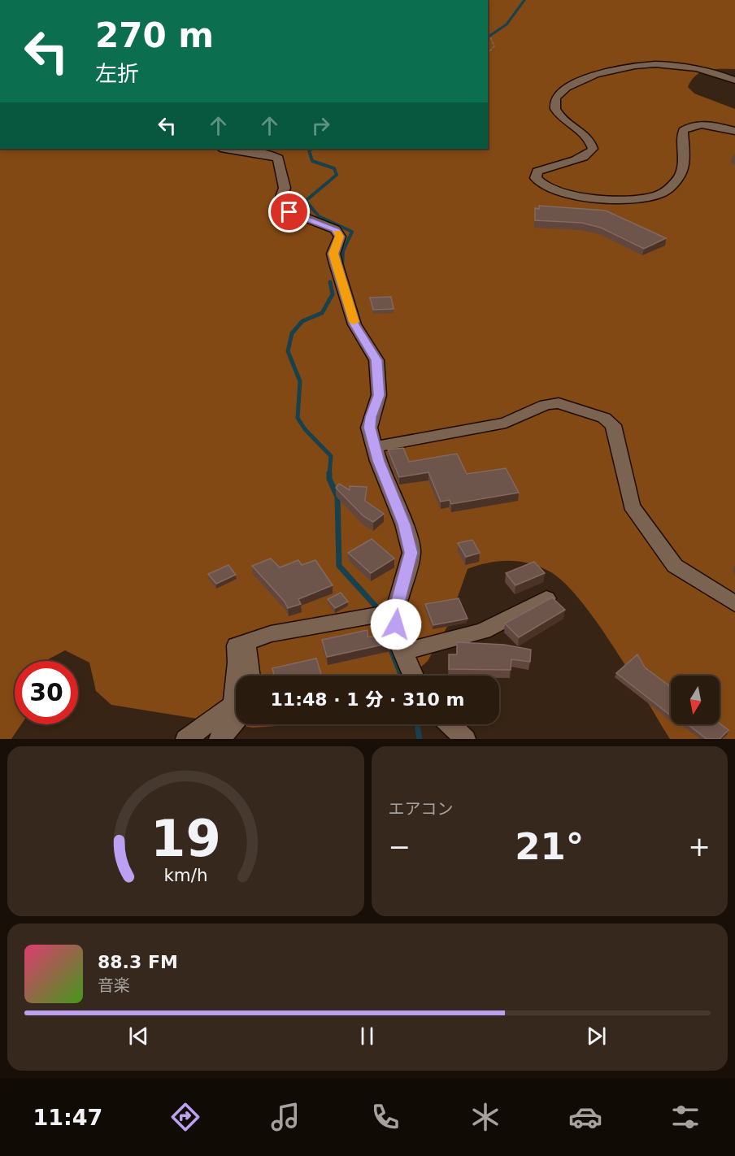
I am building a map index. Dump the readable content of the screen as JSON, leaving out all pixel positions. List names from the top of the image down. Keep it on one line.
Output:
{"north":"bottom","page":{"turn":["270 m","左折"],"limit":"30","trip":"11:48 · 1 分 · 310 m","tile":"エアコン","heat":["−","21°","+"],"song":["88.3 FM","音楽"],"tabs":"11:47","gauge":["19","km/h"]}}
